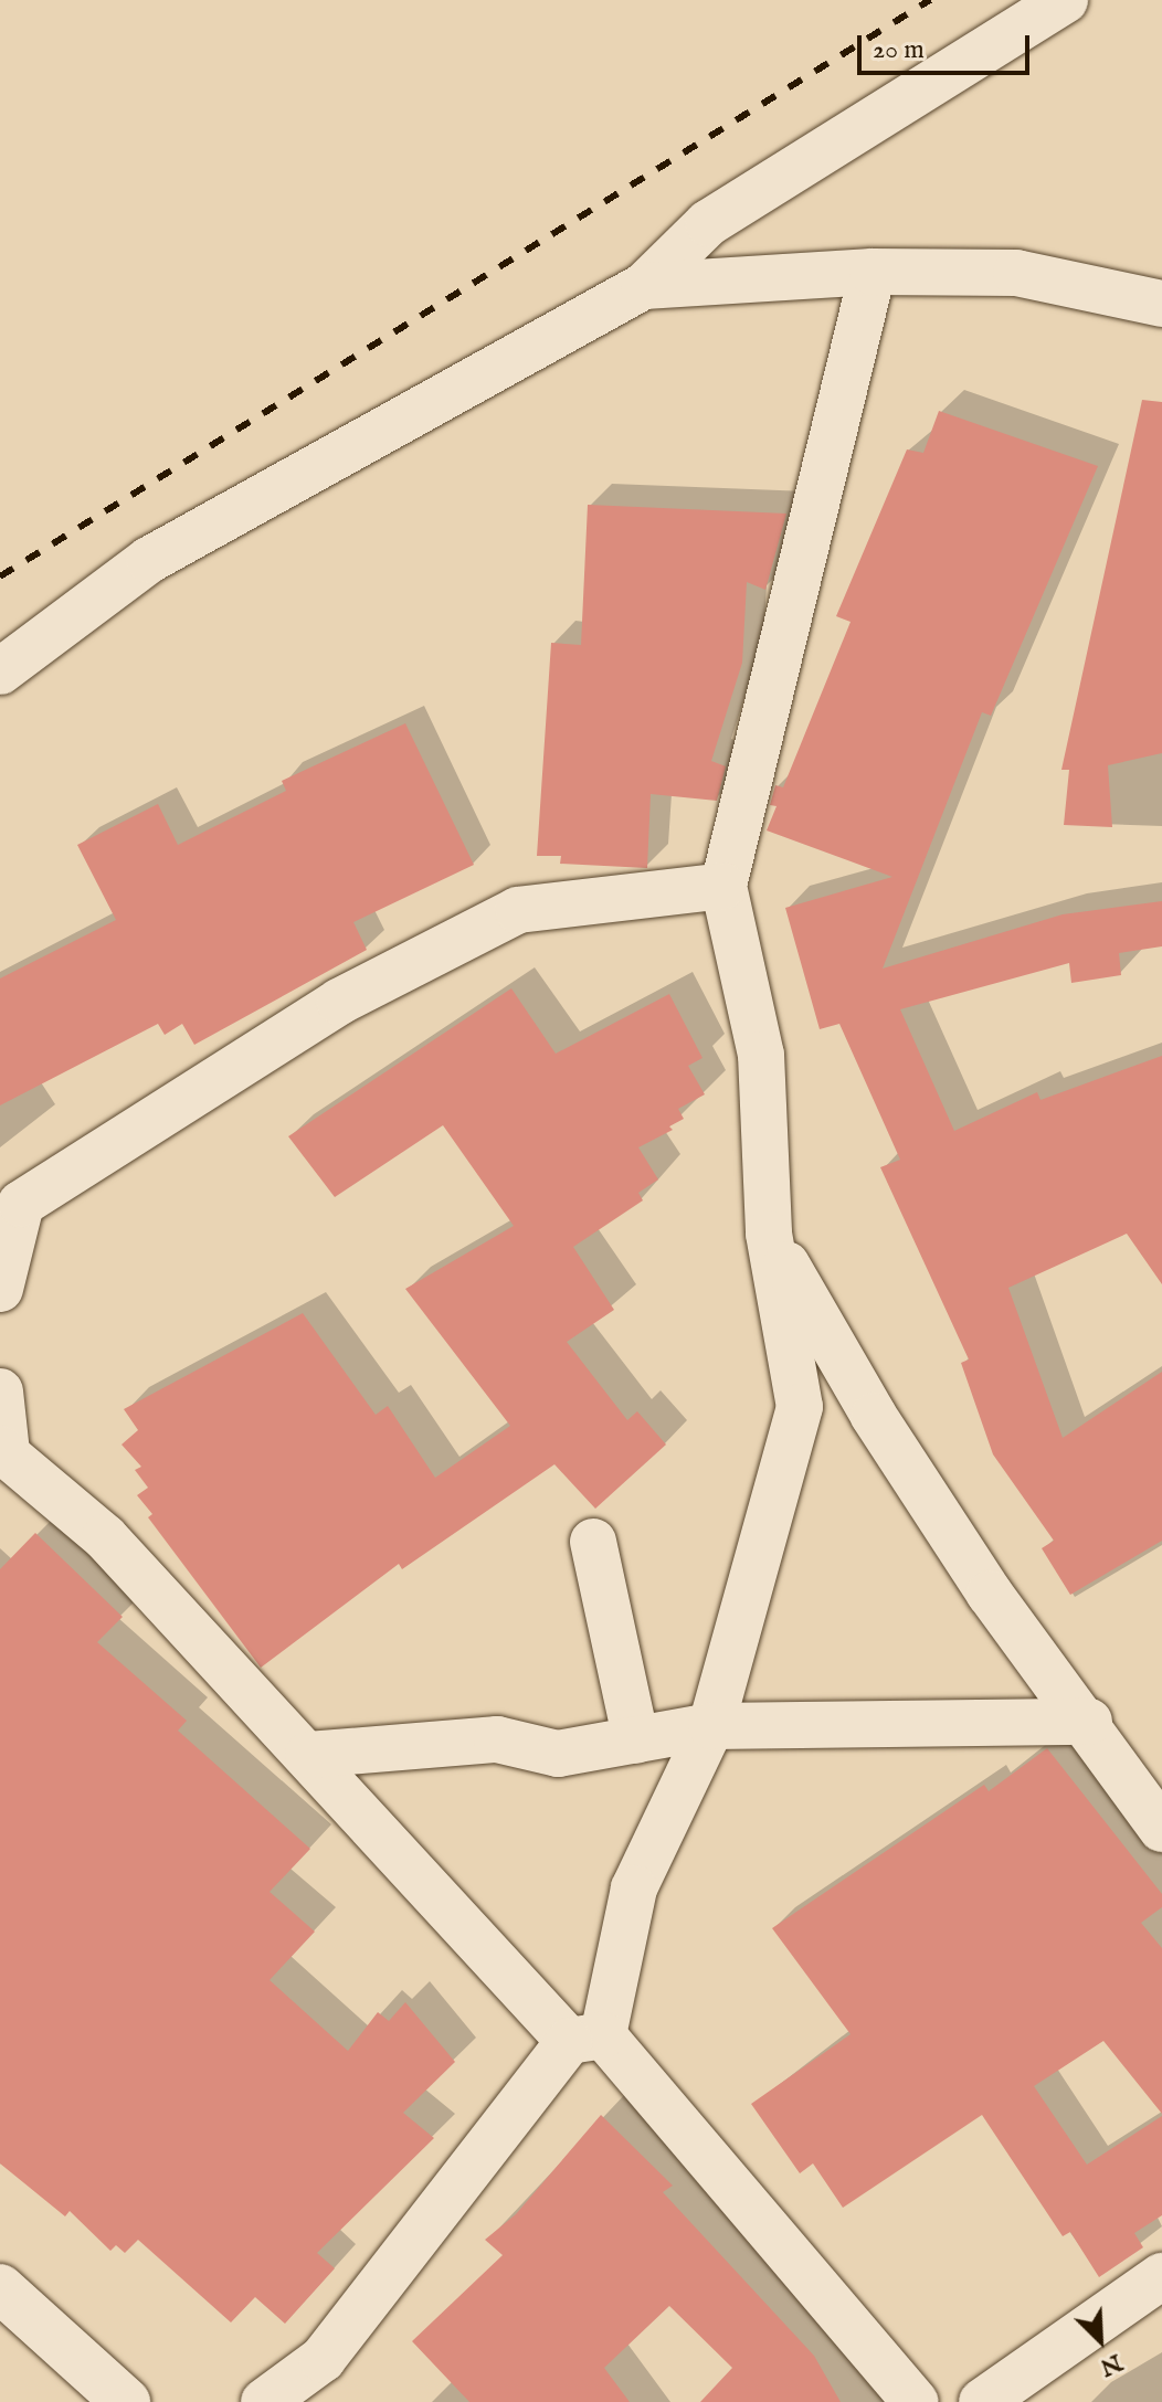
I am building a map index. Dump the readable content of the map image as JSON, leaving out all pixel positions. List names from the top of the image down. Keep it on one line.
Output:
{"scale_bar":"20 m","north":"bottom right"}
